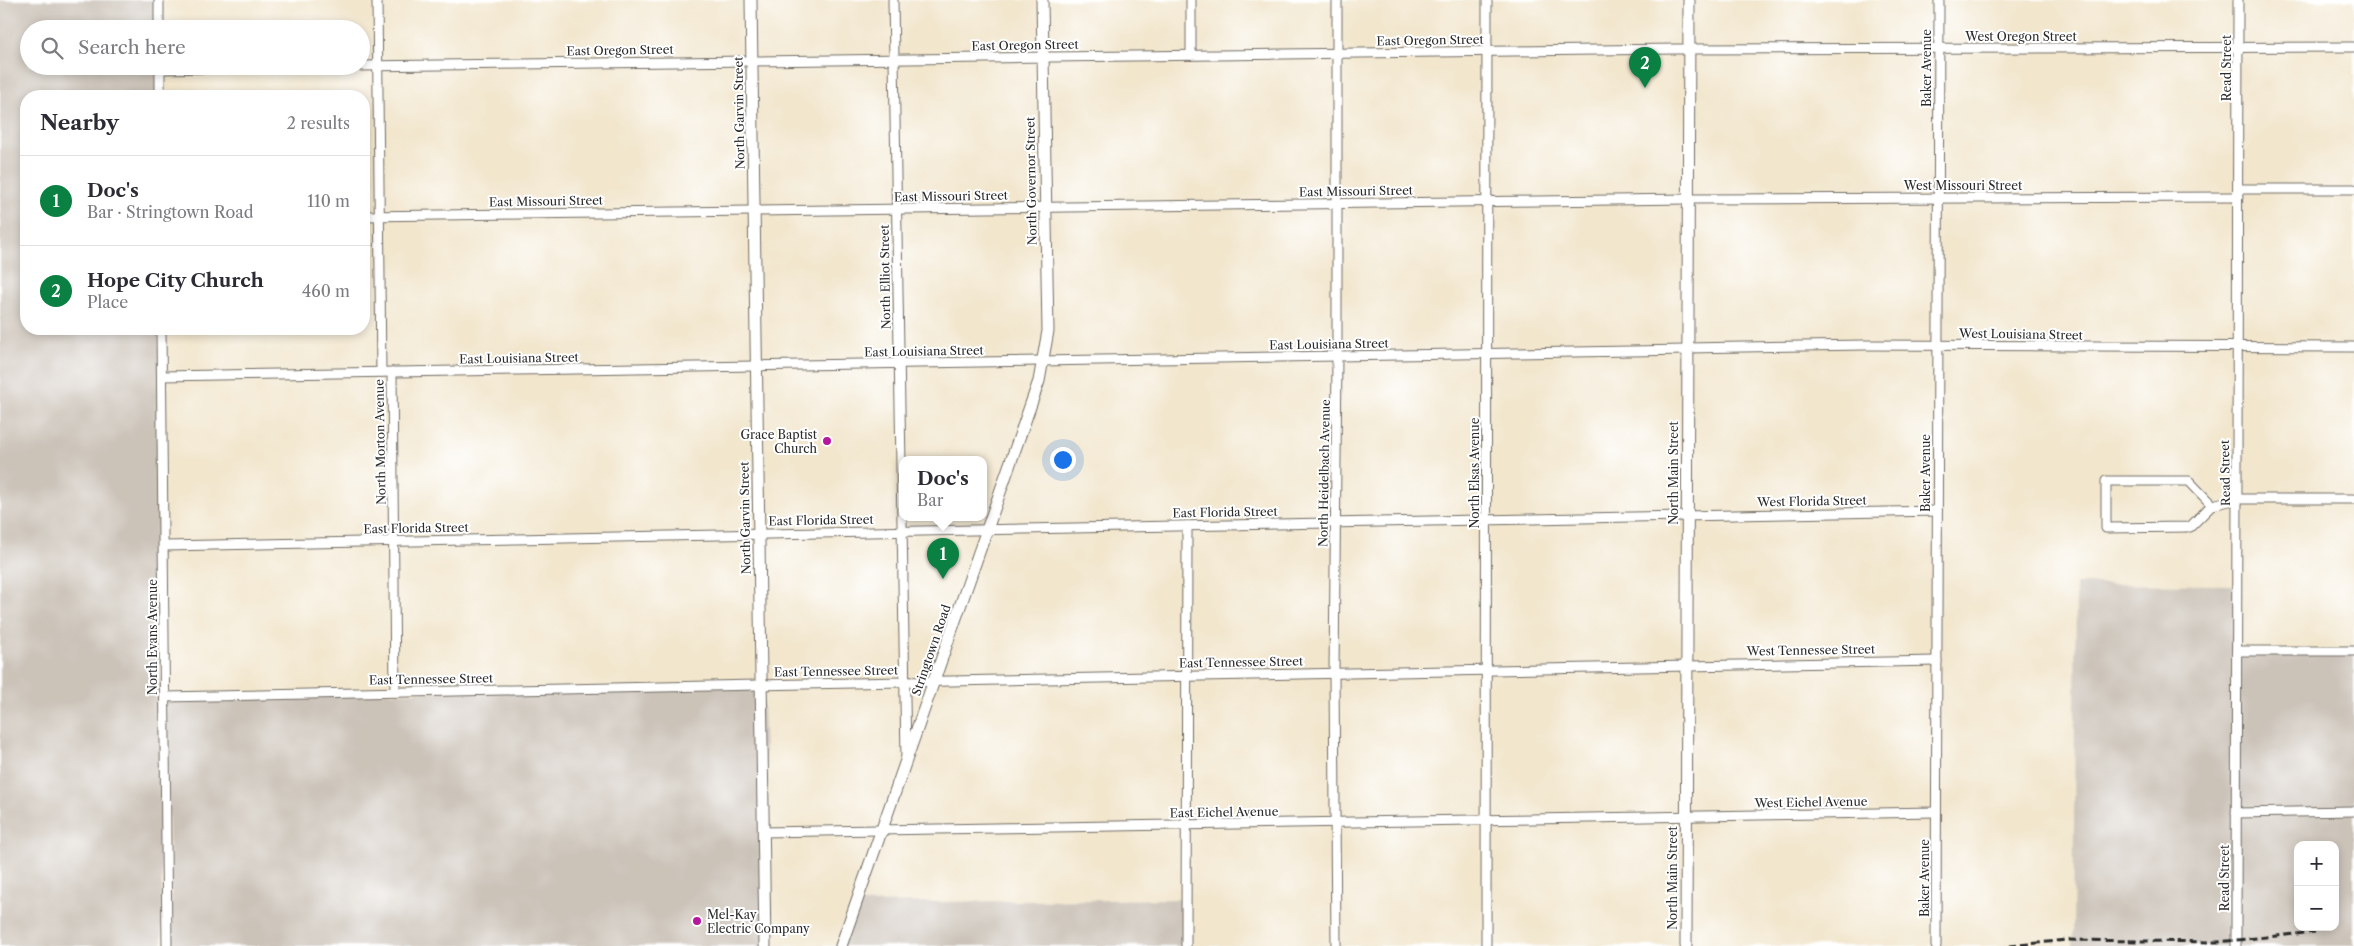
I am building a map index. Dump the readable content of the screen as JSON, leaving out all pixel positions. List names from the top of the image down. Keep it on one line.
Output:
{"streets":{"main road":["North Garvin Street","North Governor Street","North Main Street","Stringtown Road"],"street":["West Oregon Street","East Oregon Street","Baker Avenue","Read Street","West Missouri Street","East Missouri Street","North Elliot Street","West Louisiana Street","East Louisiana Street","North Morton Avenue","North Heidelbach Avenue","North Elsas Avenue","West Florida Street","East Florida Street","North Evans Avenue","West Tennessee Street","East Tennessee Street","West Eichel Avenue","East Eichel Avenue"]},"crossings":[["West Oregon Street","East Oregon Street"],["West Oregon Street","Baker Avenue"],["West Oregon Street","Read Street"],["West Oregon Street","North Main Street"],["East Oregon Street","North Garvin Street"],["East Oregon Street","North Governor Street"],["East Oregon Street","North Elliot Street"],["East Oregon Street","North Morton Avenue"],["East Oregon Street","North Heidelbach Avenue"],["East Oregon Street","North Elsas Avenue"],["East Oregon Street","North Main Street"],["Baker Avenue","West Missouri Street"],["Baker Avenue","West Louisiana Street"],["Baker Avenue","West Florida Street"],["Baker Avenue","West Tennessee Street"],["Baker Avenue","West Eichel Avenue"],["Read Street","West Missouri Street"],["Read Street","West Louisiana Street"],["North Garvin Street","East Missouri Street"],["North Garvin Street","East Louisiana Street"],["North Garvin Street","East Florida Street"],["North Garvin Street","East Tennessee Street"],["North Garvin Street","East Eichel Avenue"],["North Governor Street","East Missouri Street"],["North Governor Street","East Louisiana Street"],["North Governor Street","Stringtown Road"],["West Missouri Street","East Missouri Street"],["West Missouri Street","North Main Street"],["East Missouri Street","North Elliot Street"],["East Missouri Street","North Morton Avenue"],["East Missouri Street","North Heidelbach Avenue"],["East Missouri Street","North Elsas Avenue"],["East Missouri Street","North Main Street"],["North Elliot Street","East Louisiana Street"],["North Elliot Street","East Florida Street"],["North Elliot Street","Stringtown Road"],["North Elliot Street","East Tennessee Street"],["West Louisiana Street","East Louisiana Street"],["West Louisiana Street","North Main Street"],["East Louisiana Street","North Morton Avenue"],["East Louisiana Street","North Heidelbach Avenue"],["East Louisiana Street","North Elsas Avenue"],["East Louisiana Street","North Main Street"],["East Louisiana Street","North Evans Avenue"],["East Louisiana Street","Stringtown Road"],["North Morton Avenue","East Florida Street"],["North Morton Avenue","East Tennessee Street"],["North Heidelbach Avenue","East Florida Street"],["North Heidelbach Avenue","East Tennessee Street"],["North Heidelbach Avenue","East Eichel Avenue"],["North Elsas Avenue","East Florida Street"],["North Elsas Avenue","East Tennessee Street"],["North Elsas Avenue","East Eichel Avenue"],["North Main Street","West Florida Street"],["North Main Street","East Florida Street"],["North Main Street","West Tennessee Street"],["North Main Street","East Tennessee Street"],["North Main Street","West Eichel Avenue"],["North Main Street","East Eichel Avenue"],["West Florida Street","East Florida Street"],["East Florida Street","North Evans Avenue"],["East Florida Street","Stringtown Road"],["North Evans Avenue","East Tennessee Street"],["Stringtown Road","East Tennessee Street"],["Stringtown Road","East Eichel Avenue"],["West Tennessee Street","East Tennessee Street"],["West Eichel Avenue","East Eichel Avenue"]],"places":["Grace Baptist Church","Mel-Kay Electric Company"],"page":{"search":"Search here","pins":["2","1"],"heading":["Nearby","2 results"],"list":[{"mark":"1","name":"Doc's","note":"Bar · Stringtown Road","value":"110 m"},{"mark":"2","name":"Hope City Church","note":"Place","value":"460 m"}],"popup":["Doc's","Bar"],"map_buttons":["+","−"]}}
